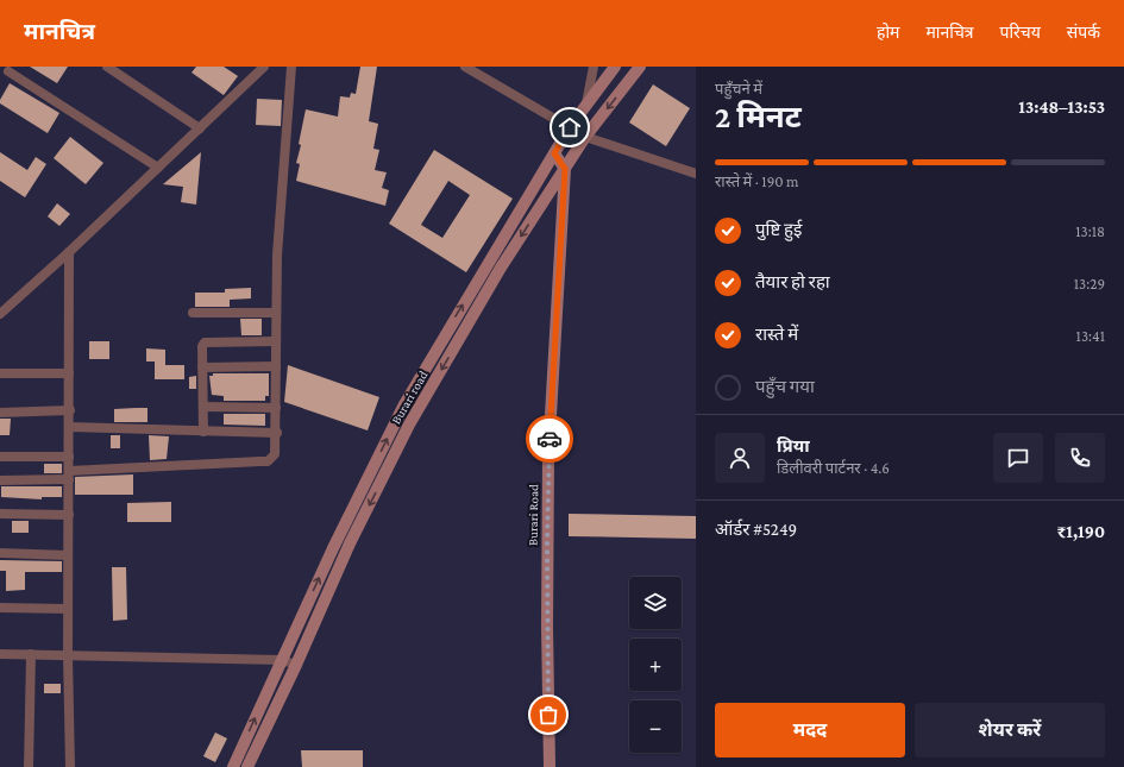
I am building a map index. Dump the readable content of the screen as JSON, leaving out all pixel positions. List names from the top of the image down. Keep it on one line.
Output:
{"streets":{"main road":["Burari road","Burari Road"]},"crossings":[["Burari road","Burari Road"]],"page":{"header":"मानचित्र","nav":["होम","मानचित्र","परिचय","संपर्क"],"heading":["2 मिनट","पहुँचने में","13:48–13:53"],"panel":["प्रिया","डिलीवरी पार्टनर · 4.6","ऑर्डर #5249","₹1,190"],"bar":"रास्ते में · 190 m","list":[["पुष्टि हुई","13:18"],["तैयार हो रहा","13:29"],["रास्ते में","13:41"],"पहुँच गया"],"map_buttons":["+","−"],"buttons":["मदद","शेयर करें"]}}
